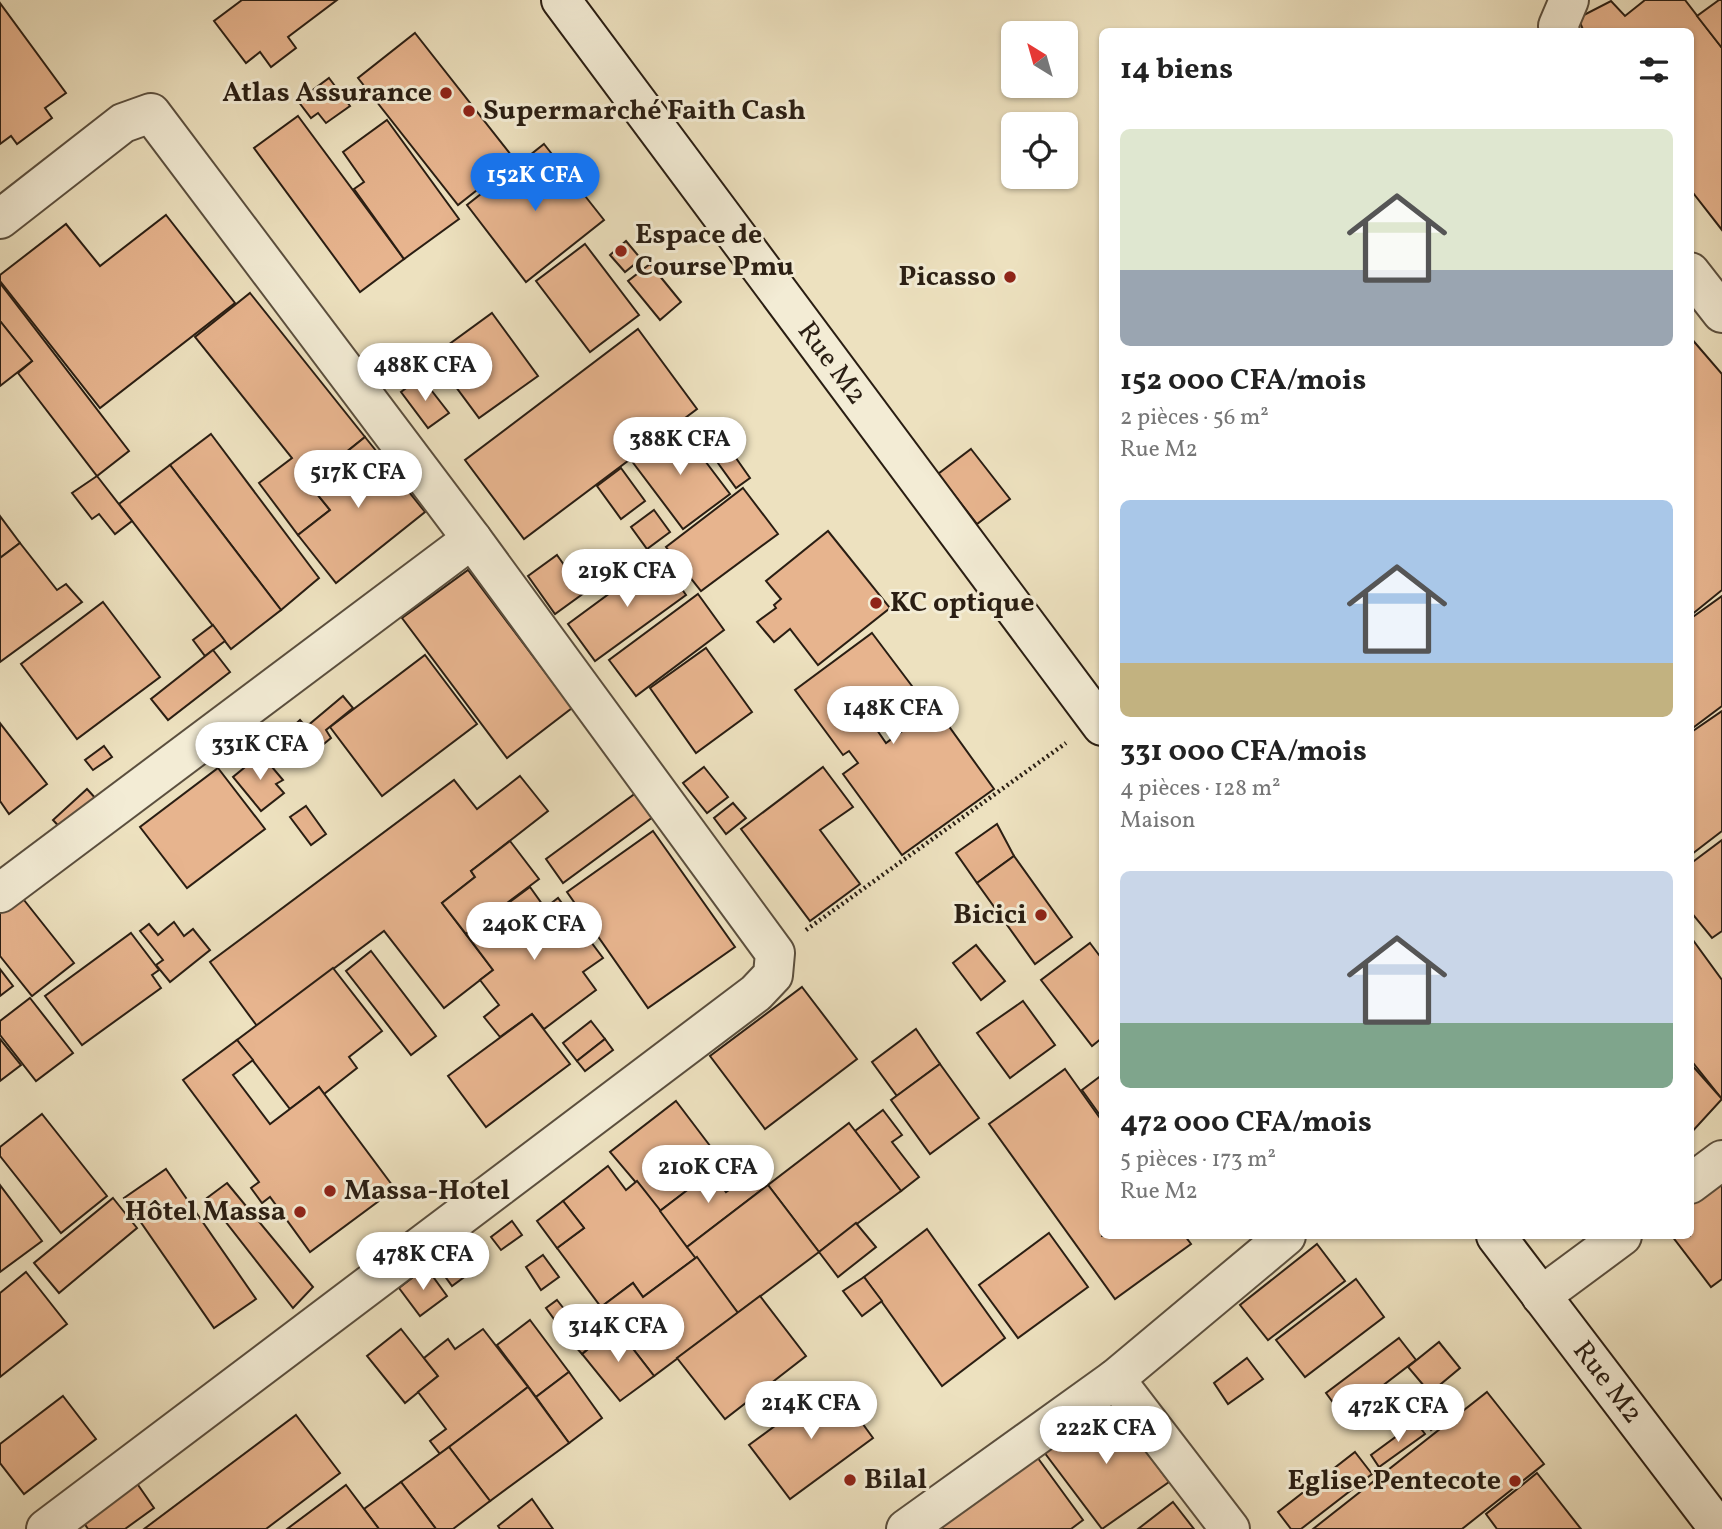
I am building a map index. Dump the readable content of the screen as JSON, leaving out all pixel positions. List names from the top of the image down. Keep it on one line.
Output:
{"streets":{"street":["Rue M2"]},"places":["Atlas Assurance","Supermarché Faith Cash","Espace de Course Pmu","Picasso","KC optique","Bicici","Massa-Hotel","Hôtel Massa","Bilal","Eglise Pentecote"],"north":"top left","page":{"heading":"14 biens","list":[{"name":"152 000 CFA/mois","note":"2 pièces · 56 m² · Rue M2"},{"name":"331 000 CFA/mois","note":"4 pièces · 128 m² · Maison"},{"name":"472 000 CFA/mois","note":"5 pièces · 173 m² · Rue M2"}],"price":["152K CFA","488K CFA","388K CFA","517K CFA","219K CFA","148K CFA","331K CFA","240K CFA","210K CFA","478K CFA","314K CFA","214K CFA","472K CFA","222K CFA"]}}
